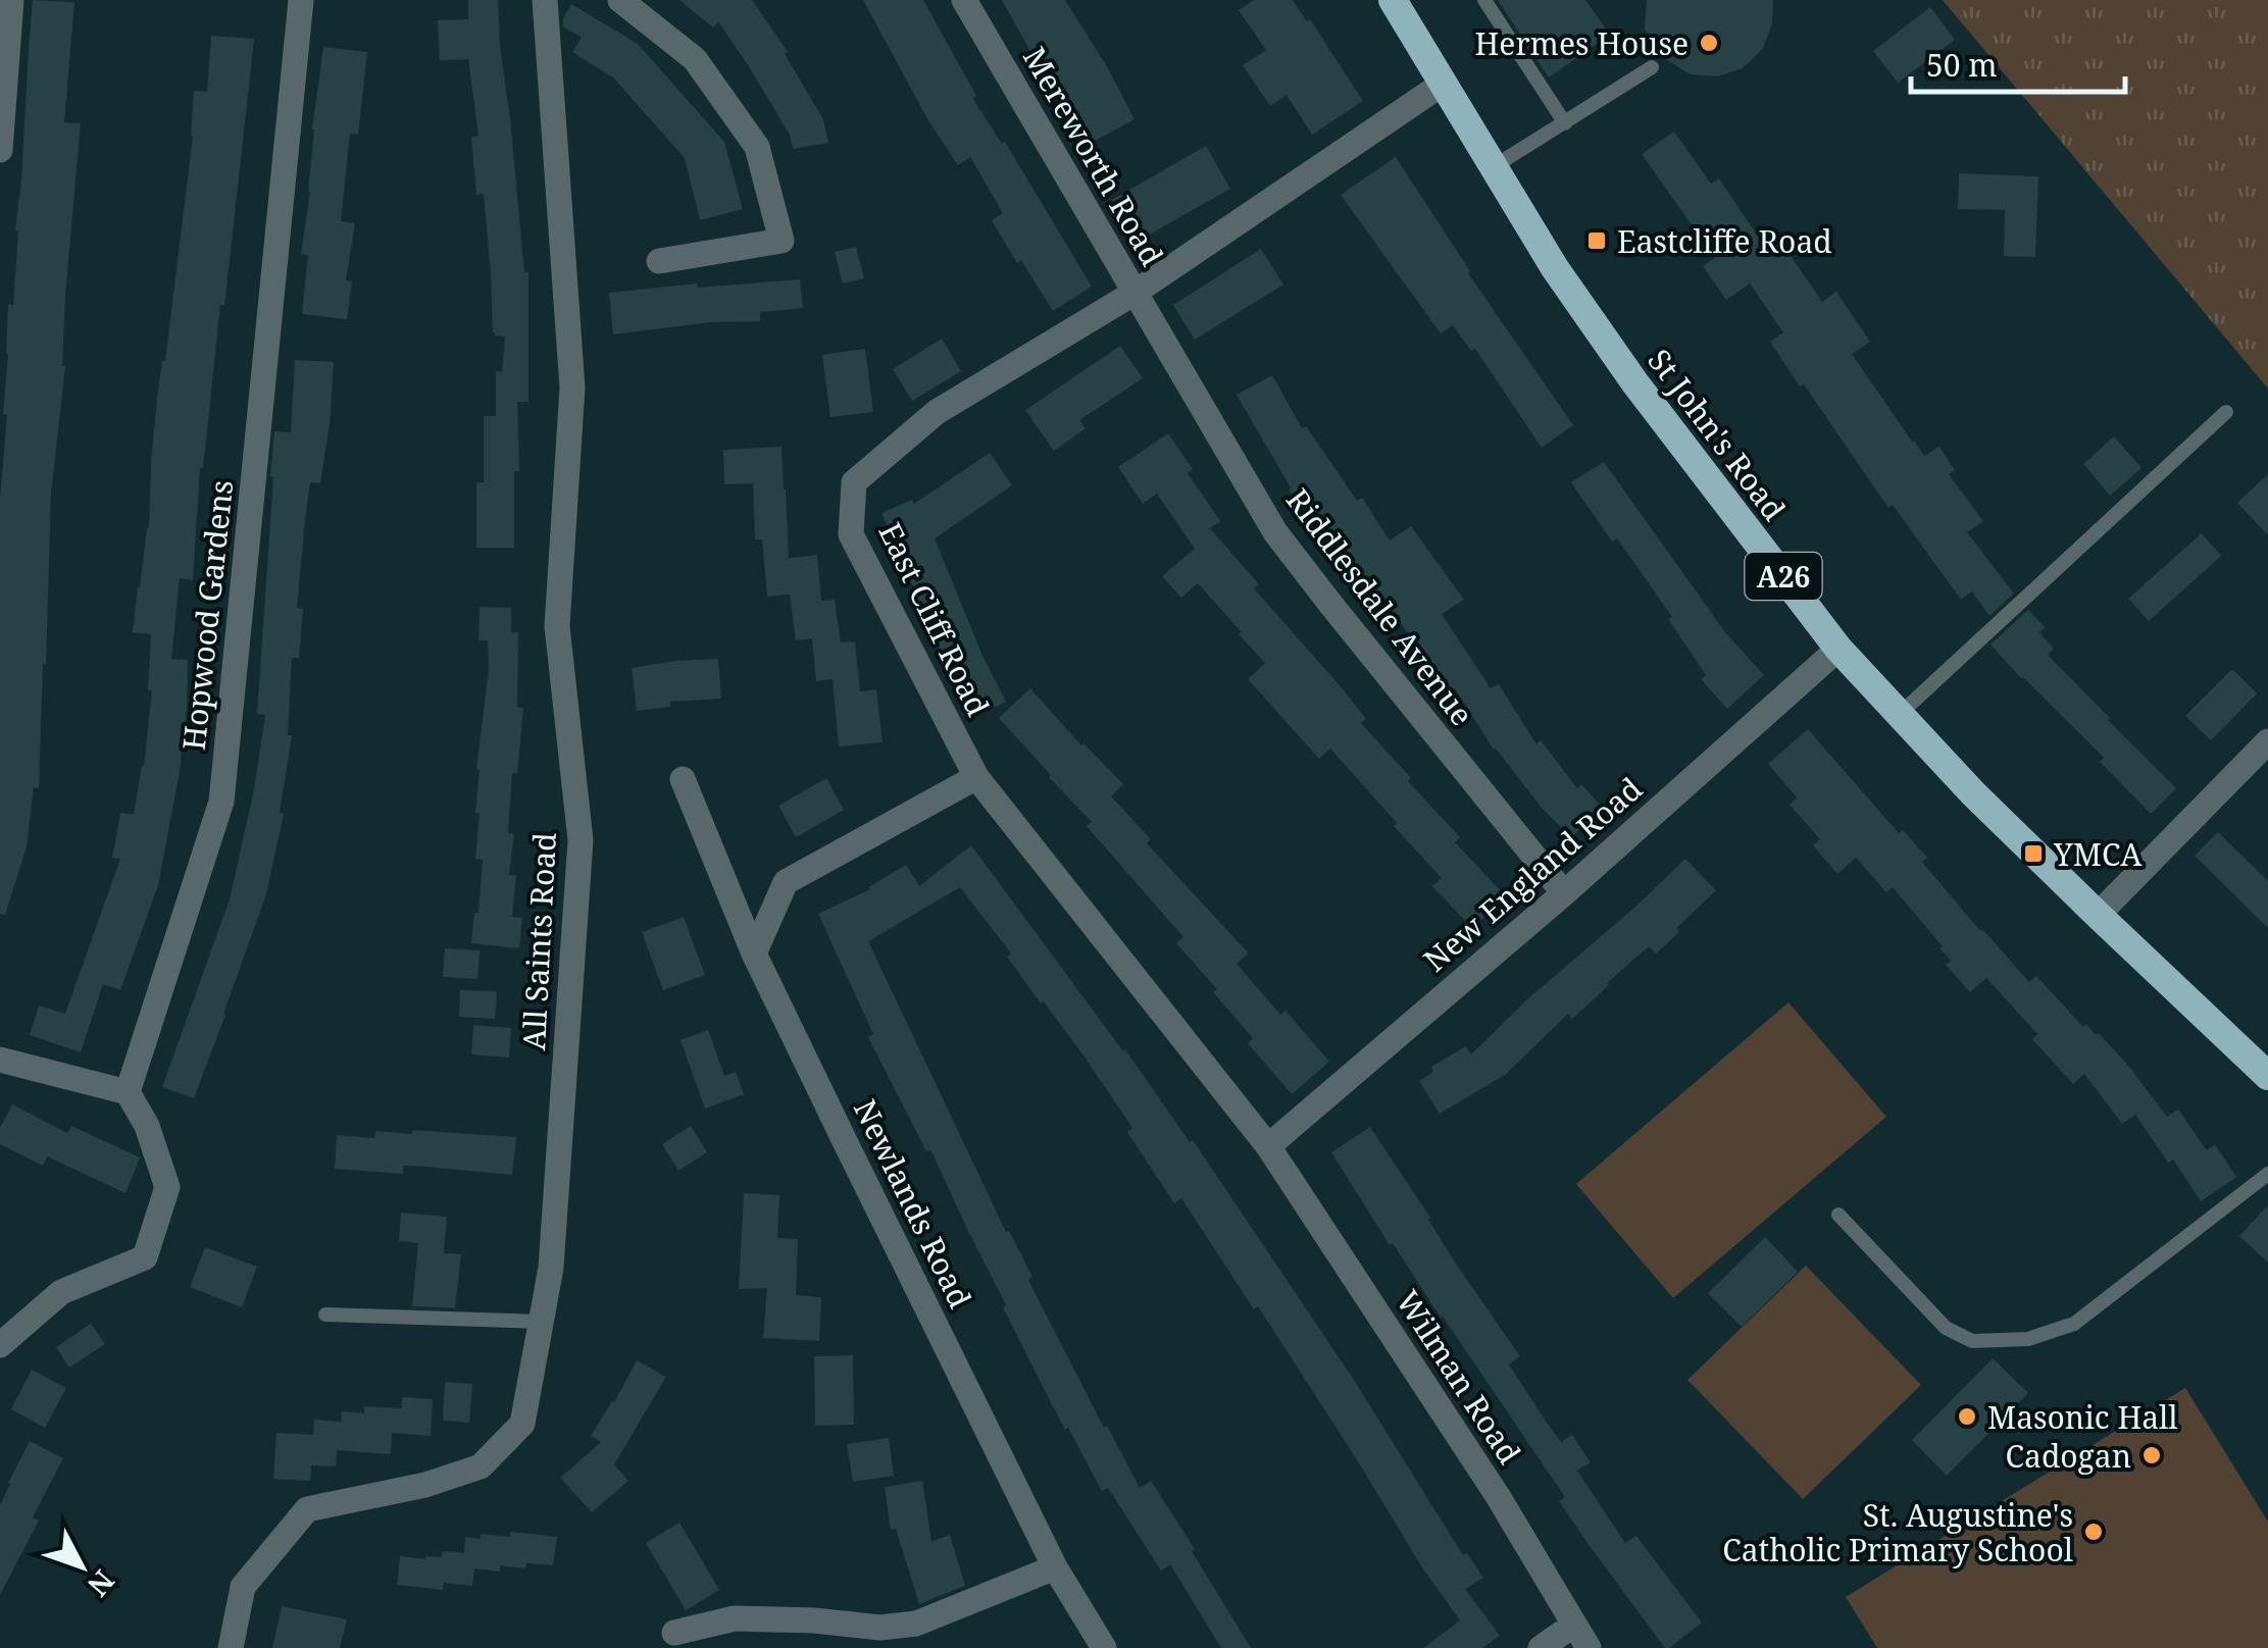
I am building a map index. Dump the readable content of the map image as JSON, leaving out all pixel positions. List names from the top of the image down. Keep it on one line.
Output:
{"streets":{"highway":["St John's Road","A26"],"street":["Mereworth Road","Riddlesdale Avenue","Hopwood Gardens","East Cliff Road","New England Road","All Saints Road","Newlands Road","Wilman Road"]},"crossings":[["Mereworth Road","Riddlesdale Avenue"],["Mereworth Road","East Cliff Road"],["St John's Road","East Cliff Road"],["St John's Road","New England Road"],["Riddlesdale Avenue","East Cliff Road"],["Riddlesdale Avenue","New England Road"],["East Cliff Road","New England Road"],["East Cliff Road","Wilman Road"],["New England Road","Wilman Road"]],"places":{"other":["Hermes House","Masonic Hall","Cadogan","St. Augustine's Catholic Primary School"],"transit":["Eastcliffe Road","YMCA"]},"scale_bar":"50 m","north":"bottom right"}
